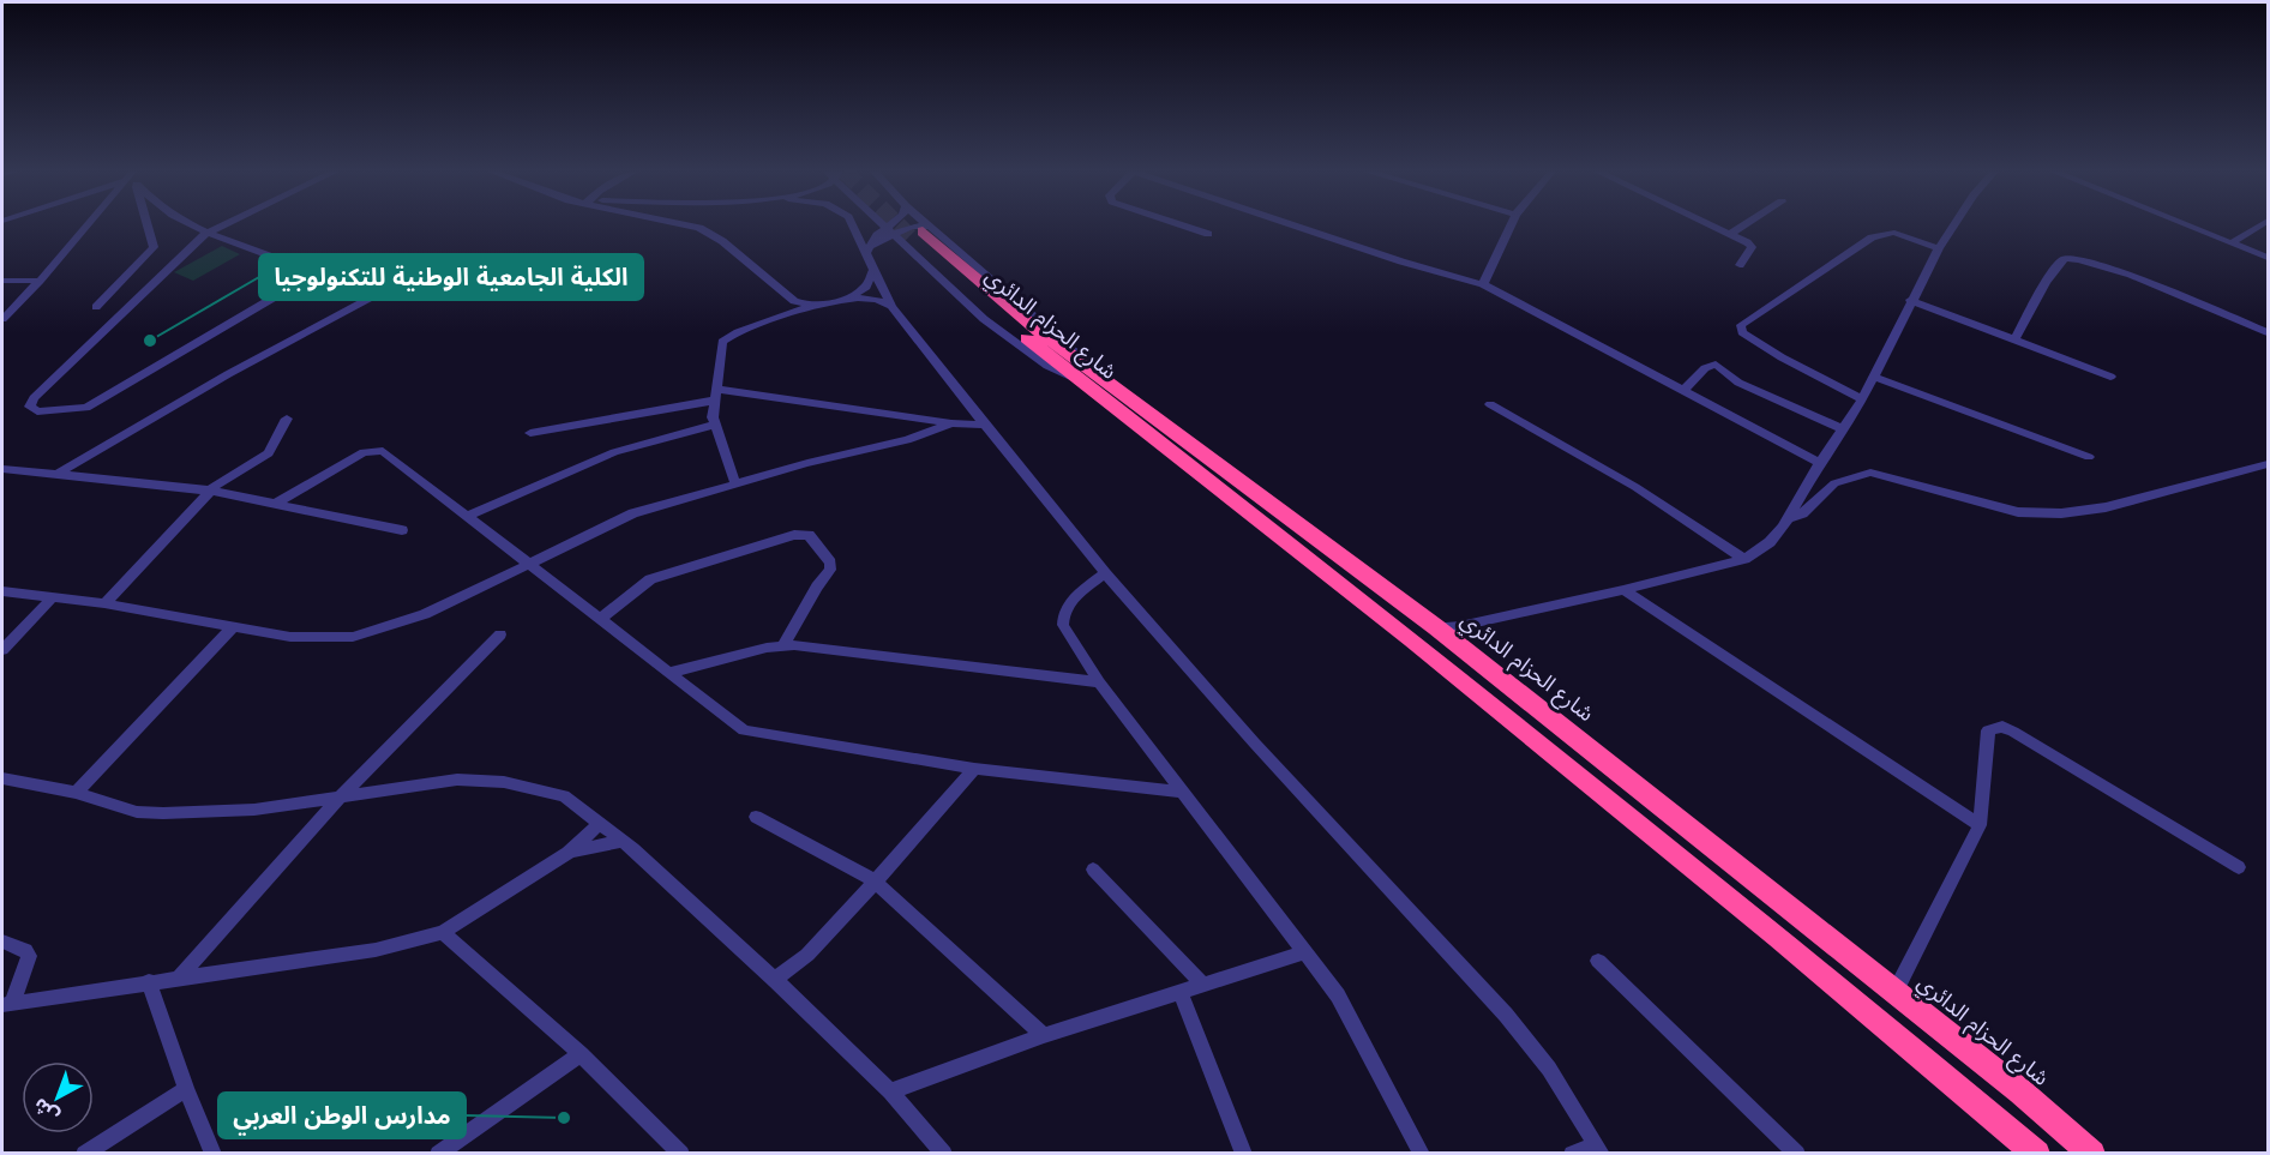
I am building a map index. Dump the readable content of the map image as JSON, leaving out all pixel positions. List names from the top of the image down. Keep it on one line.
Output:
{"streets":{"highway":["شارع الحزام الدائري"]},"places":["الكلية الجامعية الوطنية للتكنولوجيا","مدارس الوطن العربي"],"north":"bottom left"}
